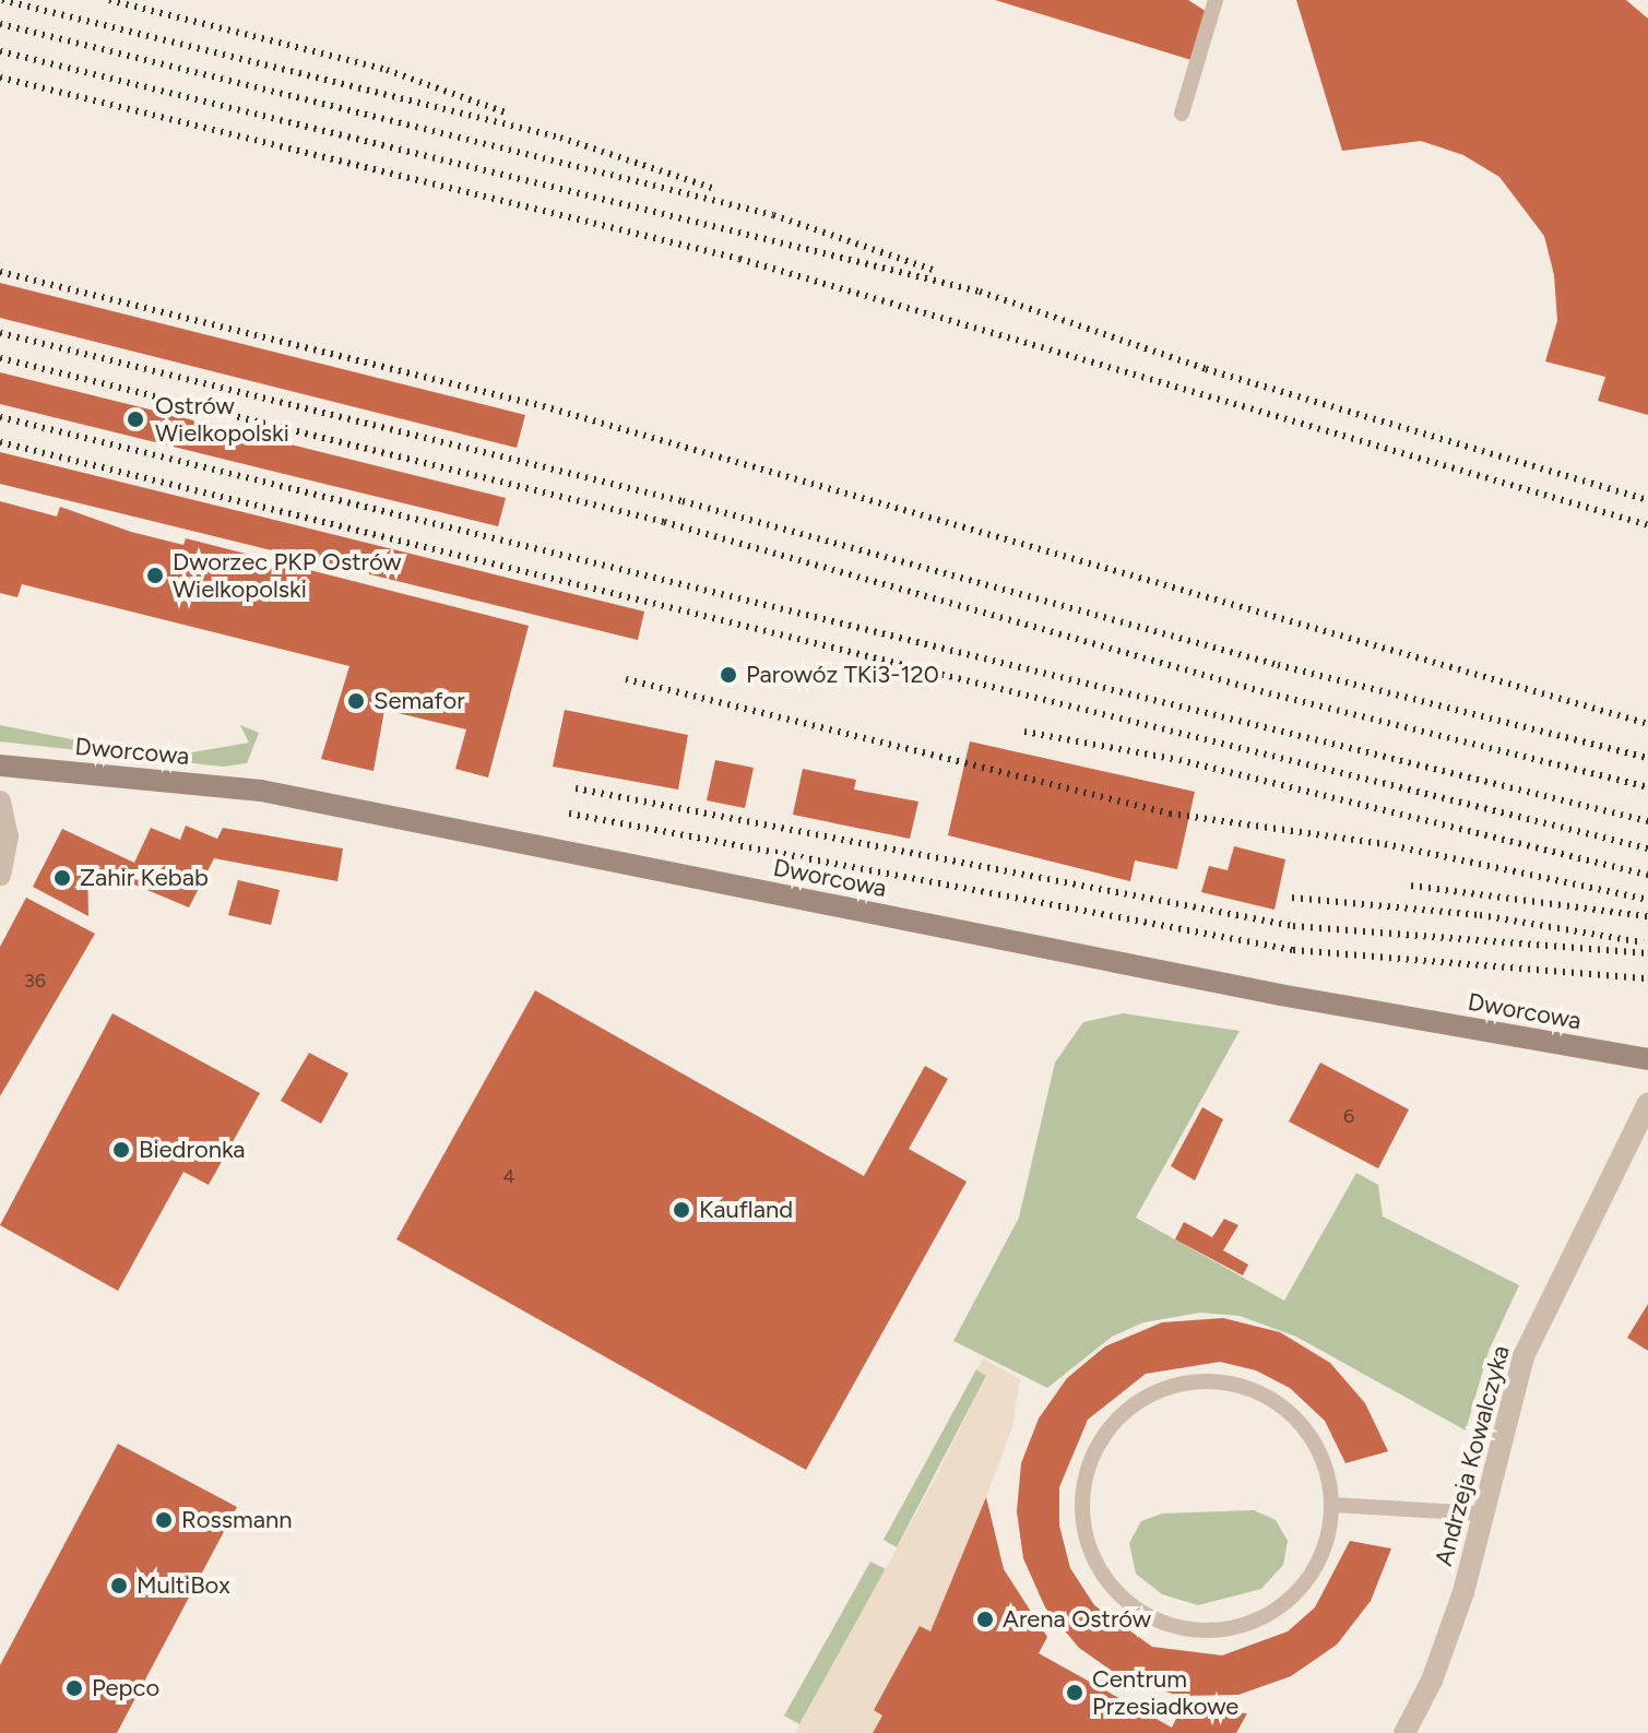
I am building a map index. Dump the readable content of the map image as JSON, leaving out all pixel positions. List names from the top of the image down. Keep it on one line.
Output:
{"streets":{"main road":["Dworcowa"],"street":["Andrzeja Kowalczyka"]},"places":["Ostrów Wielkopolski","Dworzec PKP Ostrów Wielkopolski","Parowóz TKi3-120","Semafor","Zahir Kebab","Biedronka","Kaufland","Rossmann","MultiBox","Arena Ostrów","Pepco","Centrum Przesiadkowe"],"house_numbers":["36","6","4"]}
